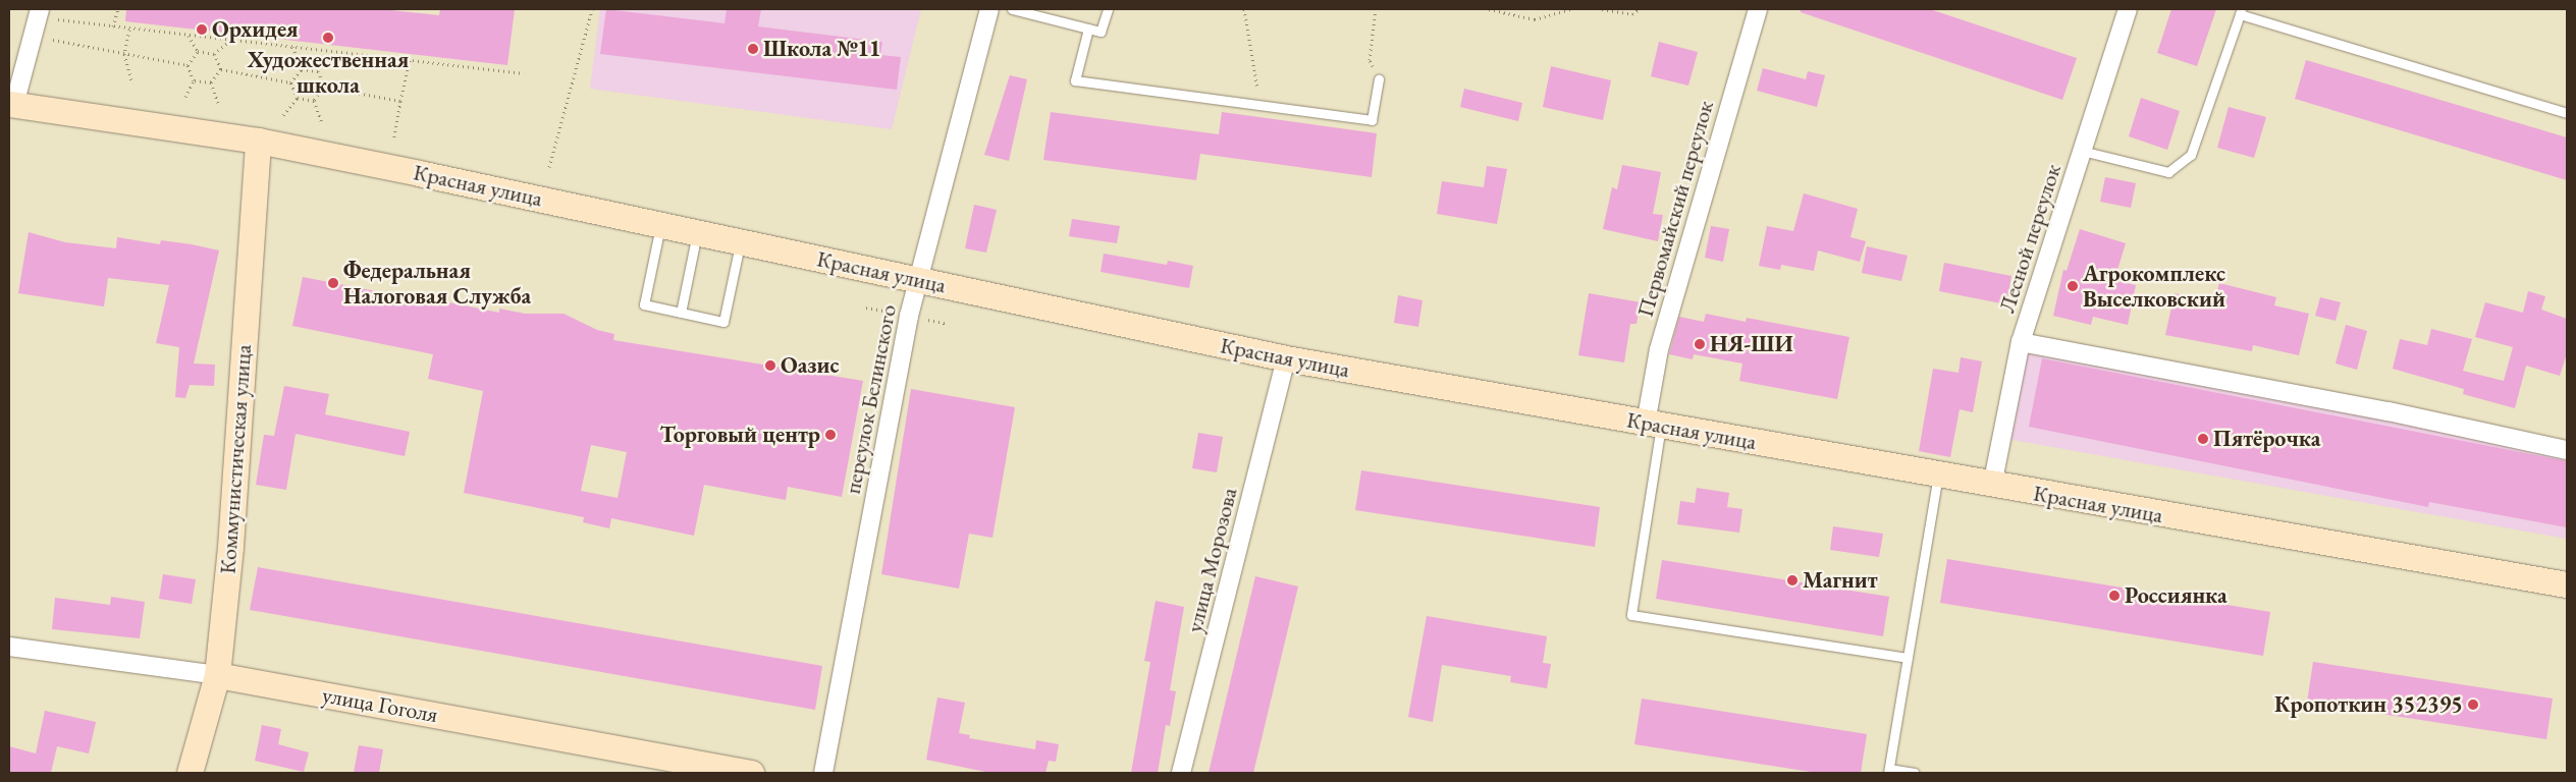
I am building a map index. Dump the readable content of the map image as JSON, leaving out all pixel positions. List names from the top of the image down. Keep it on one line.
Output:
{"streets":{"main road":["Красная улица","Коммунистическая улица","улица Гоголя"],"street":["Первомайский переулок","Лесной переулок","переулок Белинского","улица Морозова"]},"crossings":[["Красная улица","Первомайский переулок"],["Красная улица","Лесной переулок"],["Красная улица","переулок Белинского"],["Красная улица","Коммунистическая улица"],["Красная улица","улица Морозова"],["Коммунистическая улица","улица Гоголя"]],"places":["Орхидея","Художественная школа","Школа №11","Федеральная Налоговая Служба","Агрокомплекс Выселковский","НЯ-ШИ","Оазис","Торговый центр","Пятёрочка","Магнит","Россиянка","Кропоткин 352395"]}
